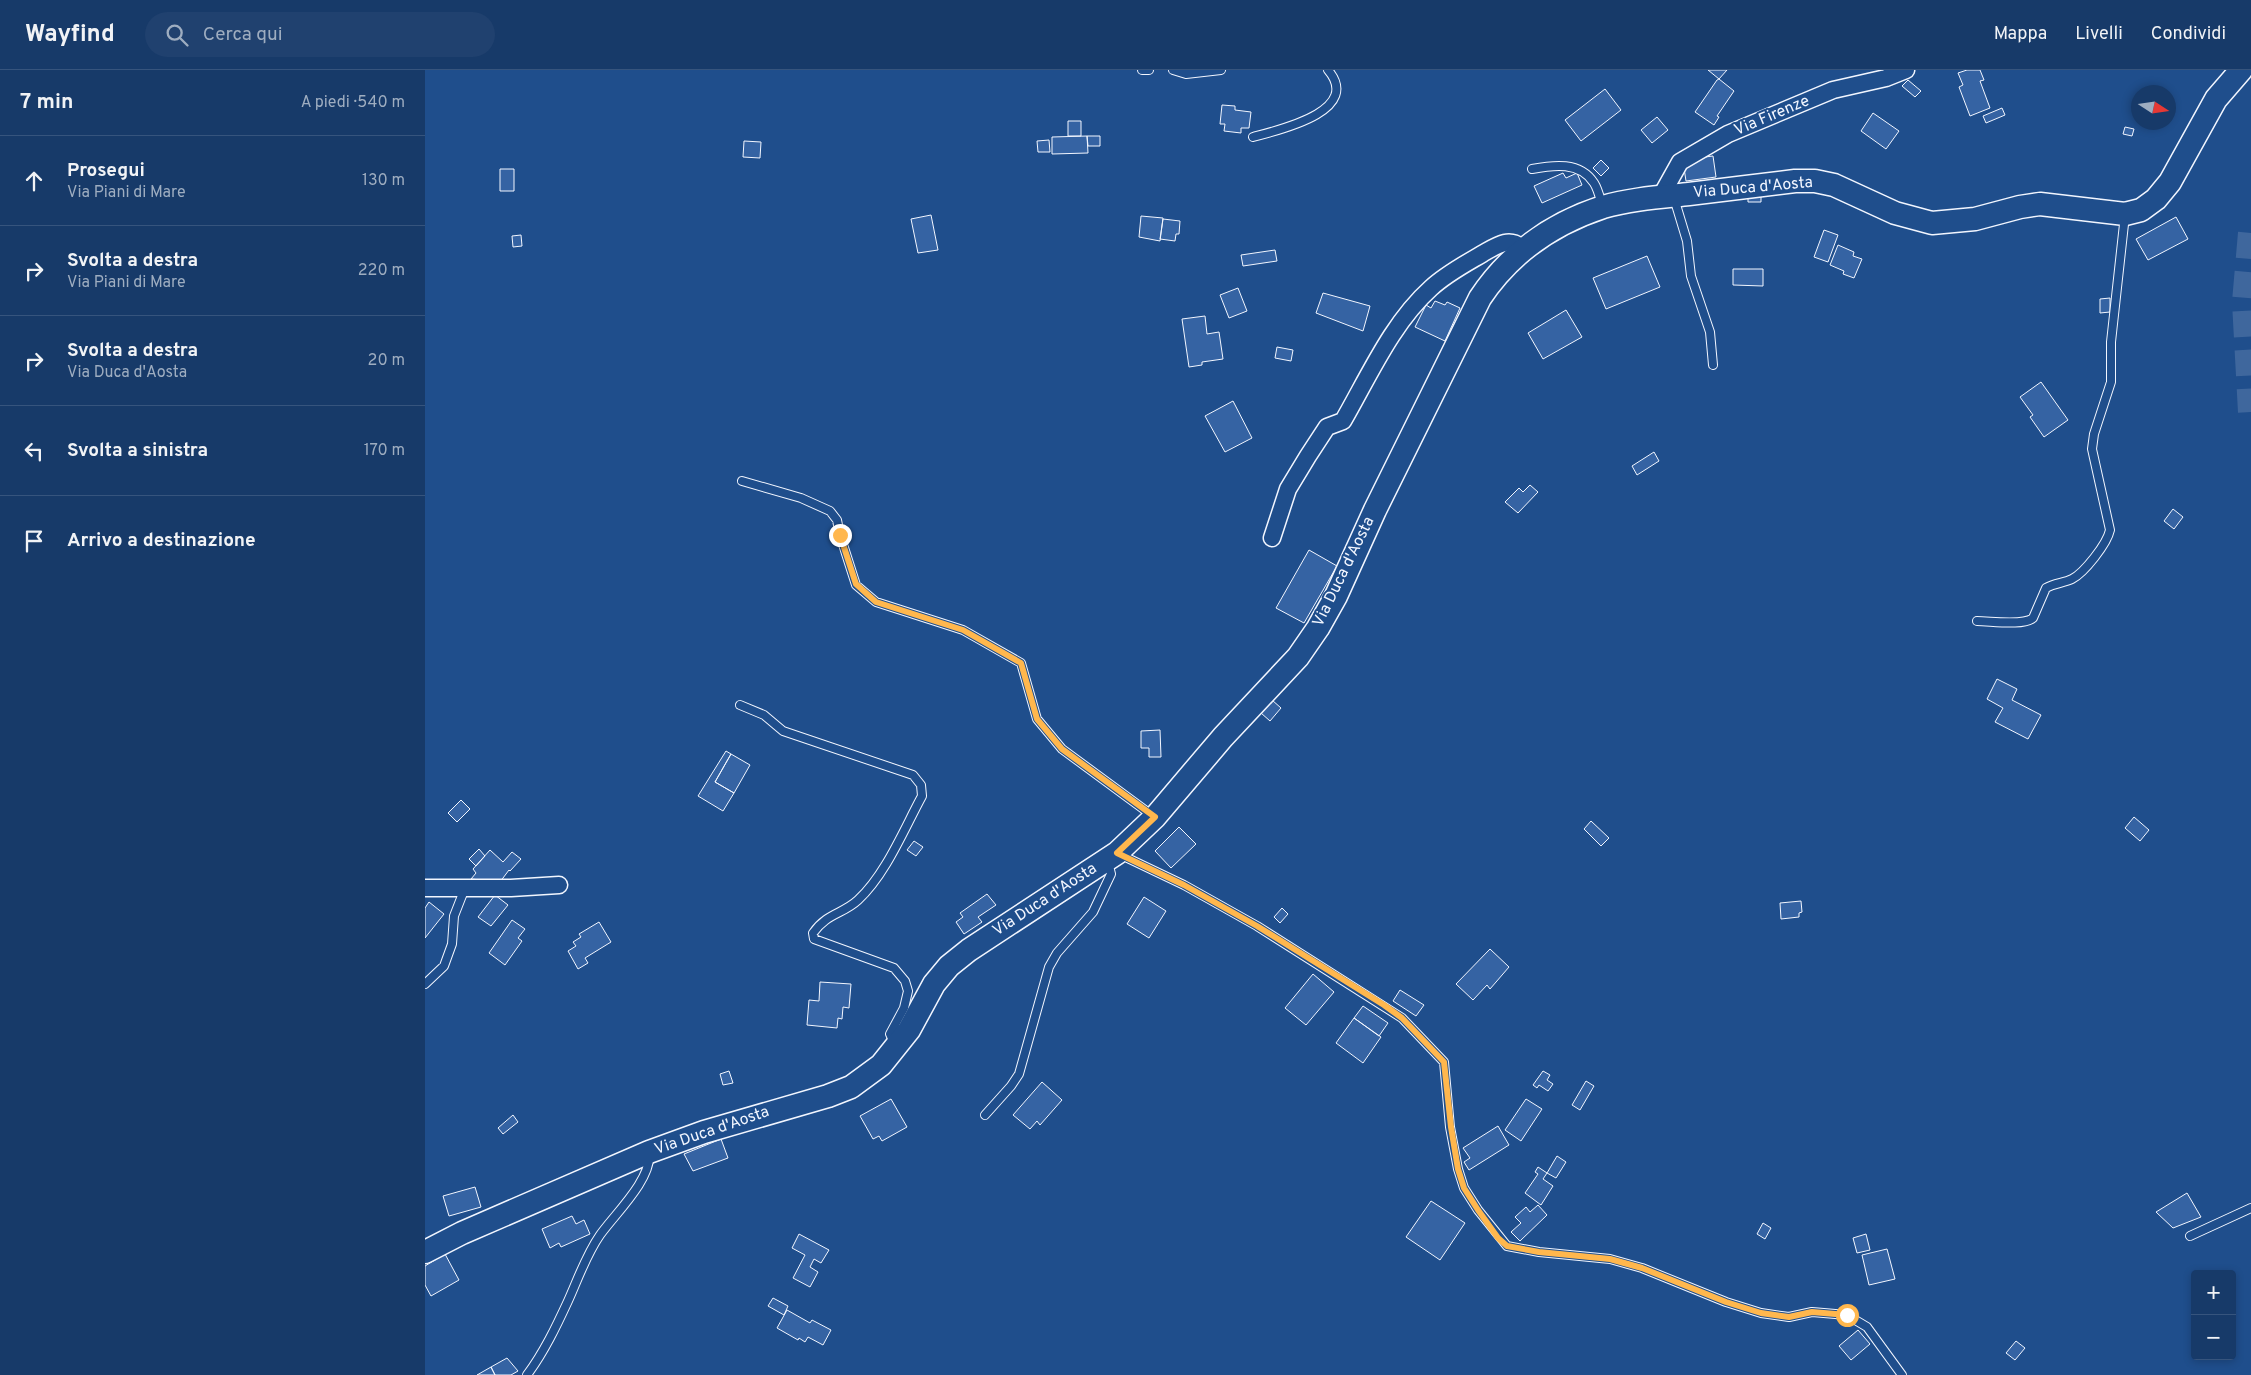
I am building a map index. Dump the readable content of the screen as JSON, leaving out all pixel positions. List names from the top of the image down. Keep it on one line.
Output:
{"streets":{"main road":["Via Duca d'Aosta"],"street":["Via Firenze"]},"crossings":[["Via Firenze","Via Duca d'Aosta"]],"north":"right","page":{"header":"Wayfind","search":"Cerca qui","nav":["Mappa","Livelli","Condividi"],"heading":["7 min","A piedi · 540 m"],"list":[["Prosegui","Via Piani di Mare","130 m"],["Svolta a destra","Via Piani di Mare","220 m"],["Svolta a destra","Via Duca d'Aosta","20 m"],["Svolta a sinistra","170 m"],"Arrivo a destinazione"],"map_buttons":["+","−"]}}
